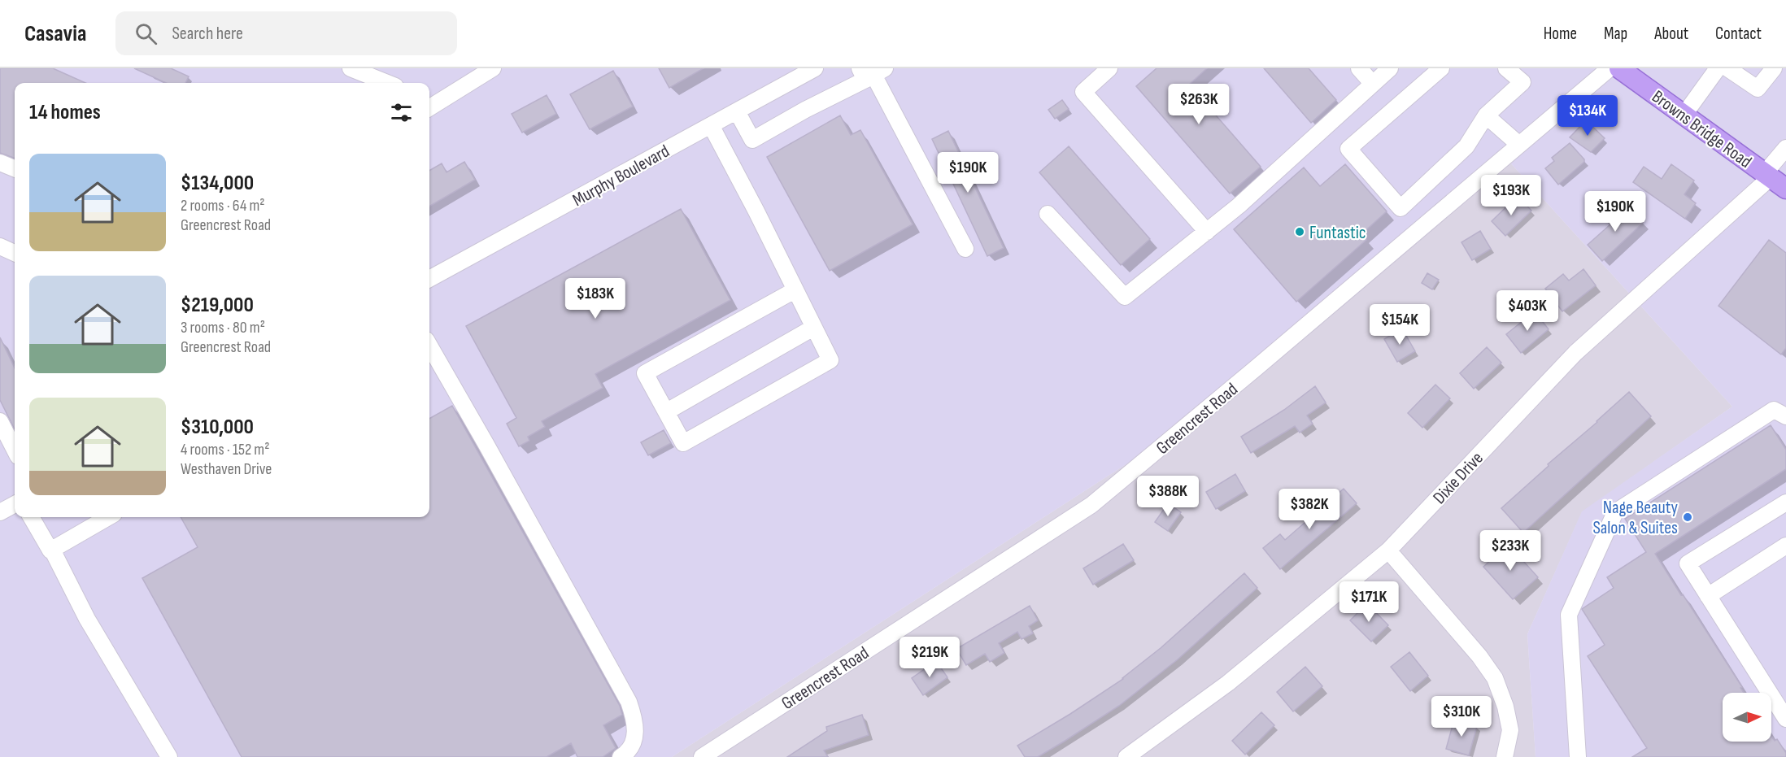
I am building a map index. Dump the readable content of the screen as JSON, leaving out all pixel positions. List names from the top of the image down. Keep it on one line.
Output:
{"streets":{"main road":["Browns Bridge Road"],"street":["Murphy Boulevard","Greencrest Road","Dixie Drive"]},"crossings":[["Browns Bridge Road","Dixie Drive"]],"places":["Funtastic","Nage Beauty Salon & Suites"],"north":"right","page":{"header":"Casavia","search":"Search here","nav":["Home","Map","About","Contact"],"heading":"14 homes","price":["$263K","$134K","$190K","$193K","$190K","$183K","$403K","$154K","$388K","$382K","$233K","$171K","$219K","$310K"],"list":[{"name":"$134,000","note":"2 rooms · 64 m² · Greencrest Road"},{"name":"$219,000","note":"3 rooms · 80 m² · Greencrest Road"},{"name":"$310,000","note":"4 rooms · 152 m² · Westhaven Drive"}]}}
